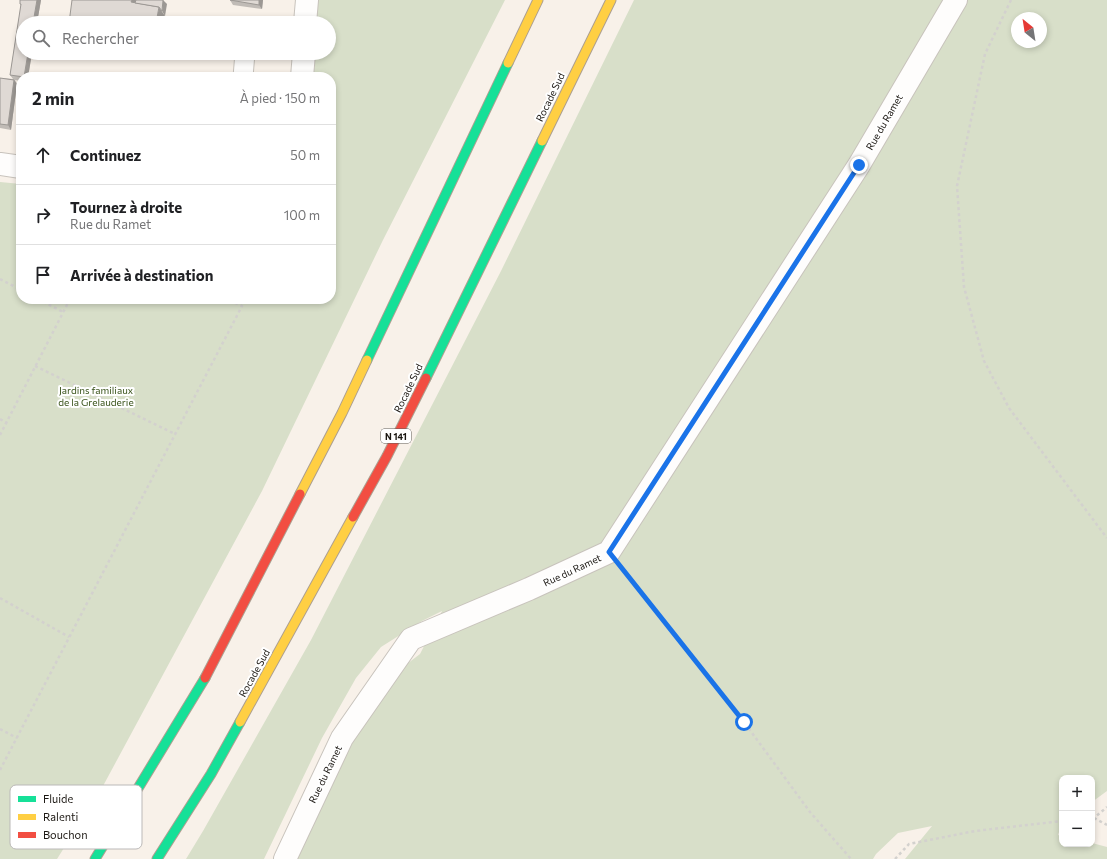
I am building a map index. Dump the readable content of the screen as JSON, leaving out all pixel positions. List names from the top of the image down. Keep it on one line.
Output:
{"streets":{"highway":["Rocade Sud","N 141"],"street":["Rue du Ramet"]},"parks":["Jardins familiaux de la Grelauderie"],"legend":["Fluide","Ralenti","Bouchon"],"north":"top left","page":{"search":"Rechercher","heading":["2 min","À pied · 150 m"],"list":[["Continuez","50 m"],["Tournez à droite","Rue du Ramet","100 m"],"Arrivée à destination"],"map_buttons":["+","−"]}}
